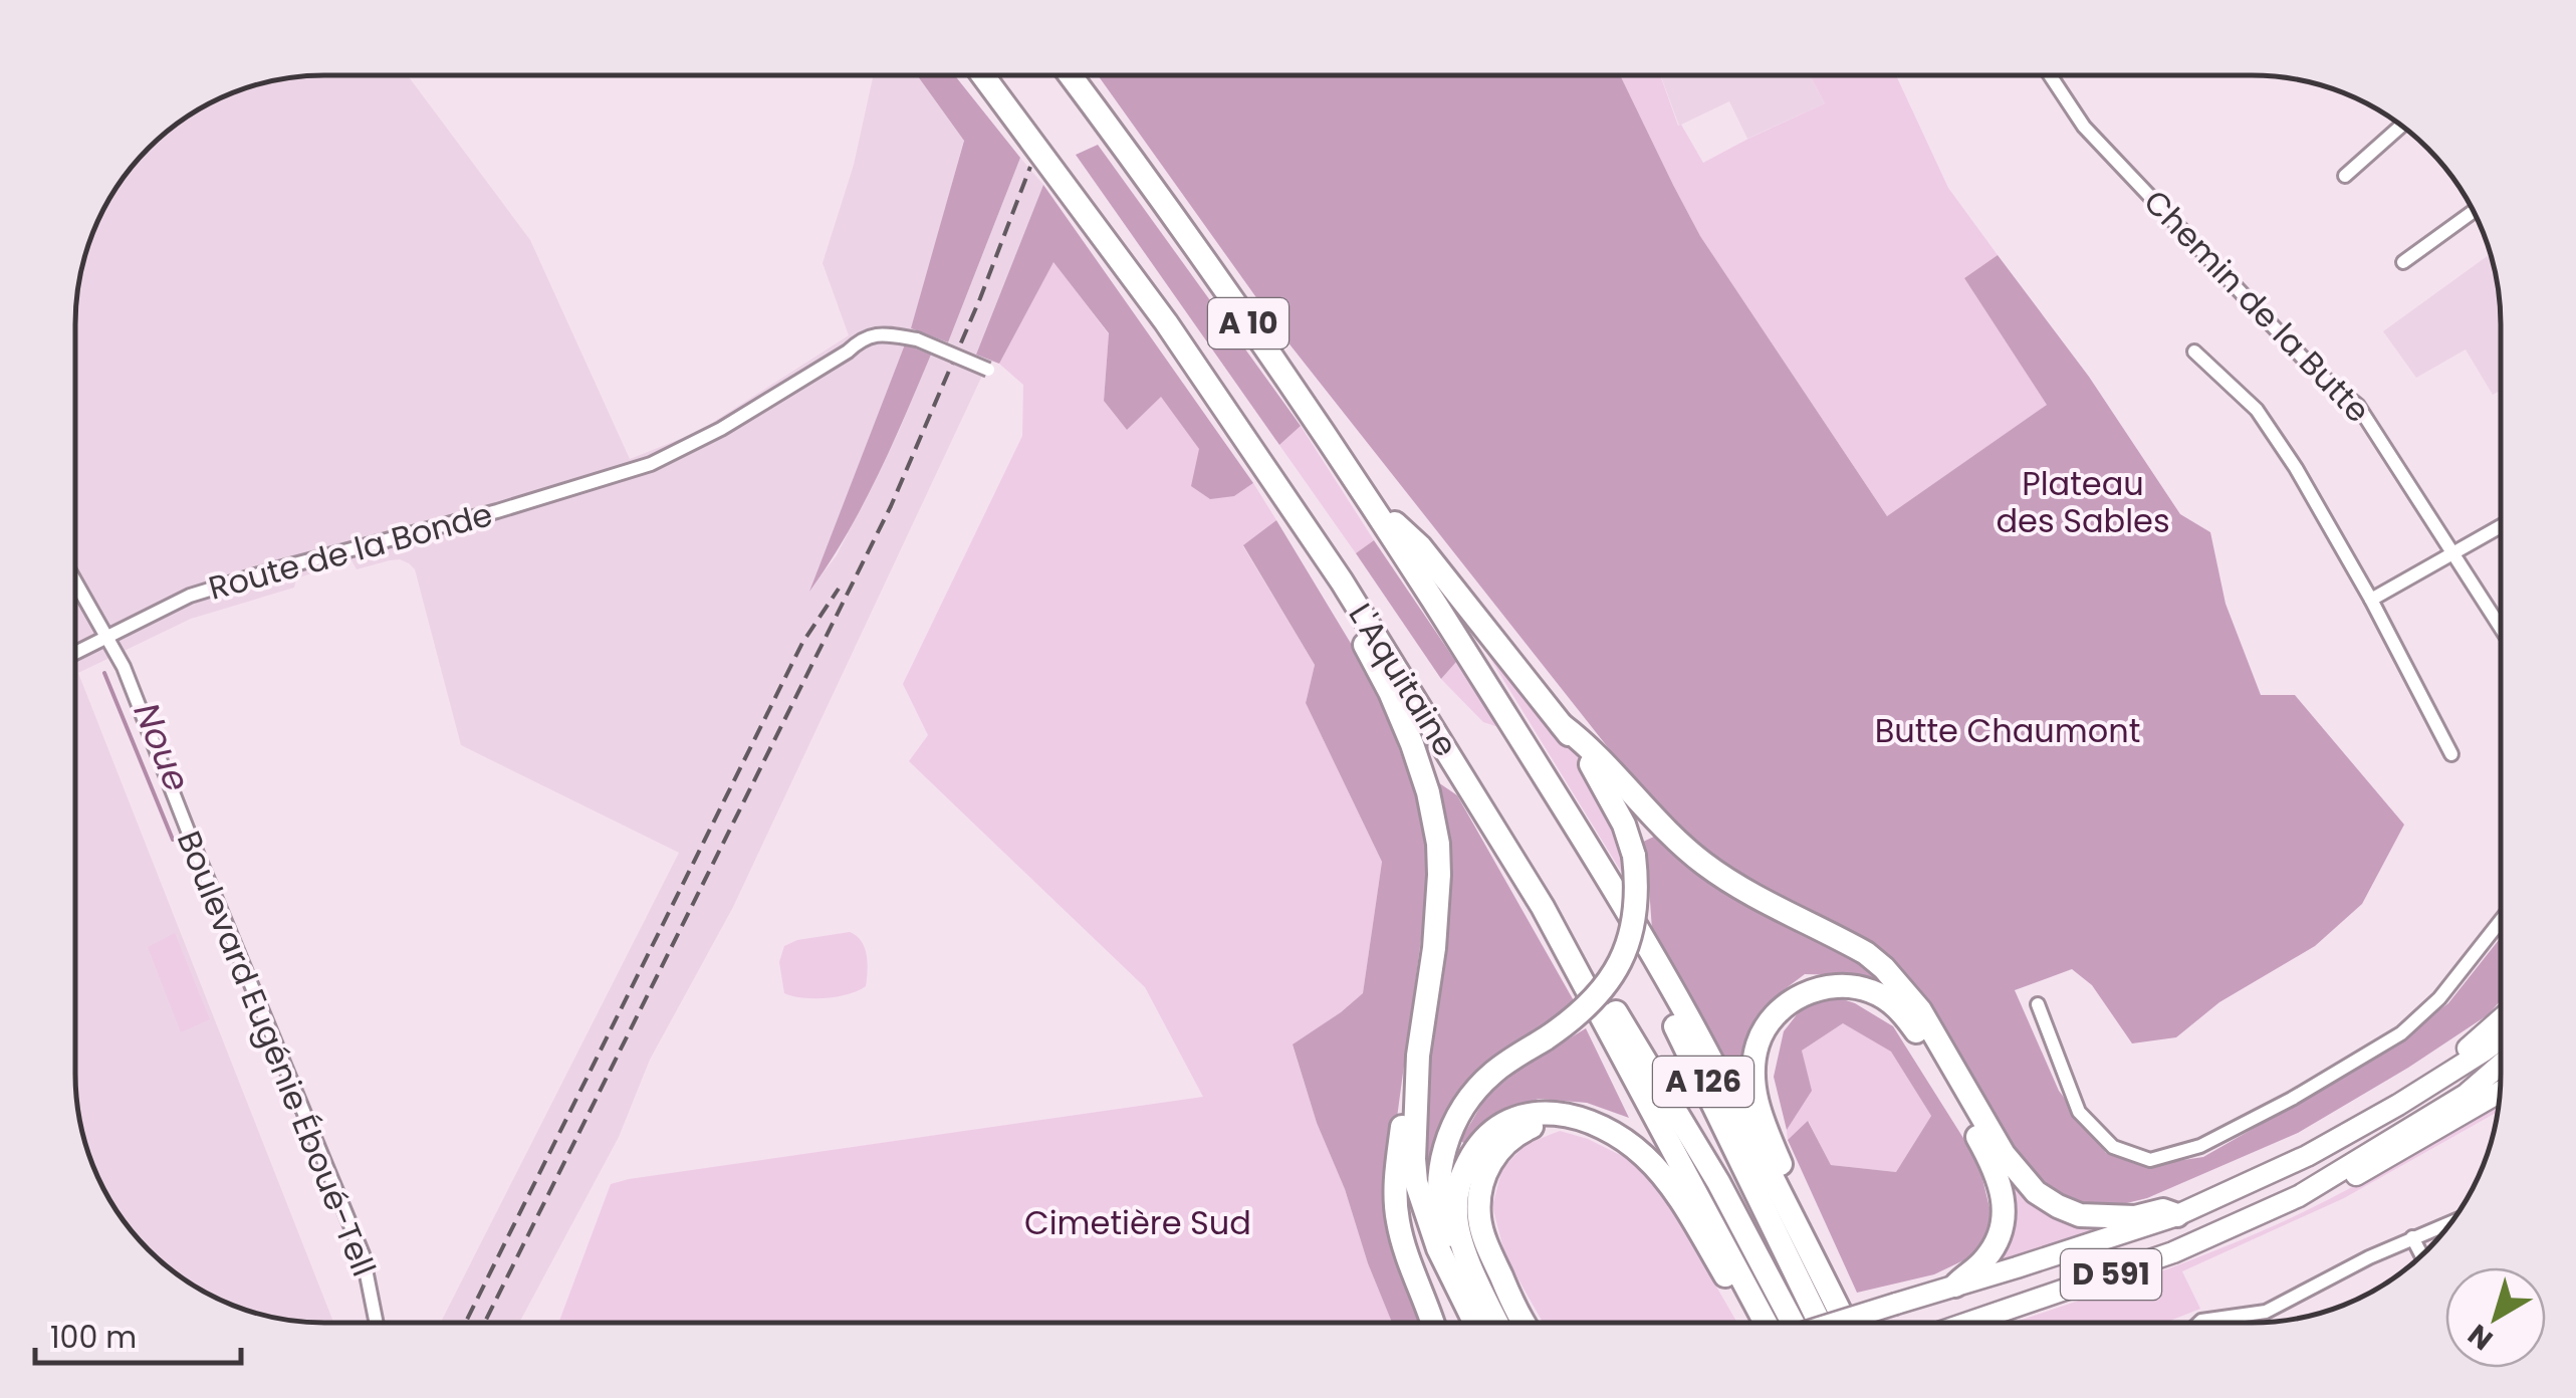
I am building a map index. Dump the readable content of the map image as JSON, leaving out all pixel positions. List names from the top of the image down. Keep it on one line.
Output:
{"streets":{"highway":["A 10","L'Aquitaine","A 126"],"main road":["D 591"],"street":["Chemin de la Butte","Route de la Bonde","Boulevard Eugénie Éboué-Tell"]},"crossings":[["Route de la Bonde","Boulevard Eugénie Éboué-Tell"],["L'Aquitaine","A 126"]],"water":["Noue"],"parks":["Plateau des Sables","Butte Chaumont","Cimetière Sud"],"scale_bar":"100 m","north":"bottom left"}
